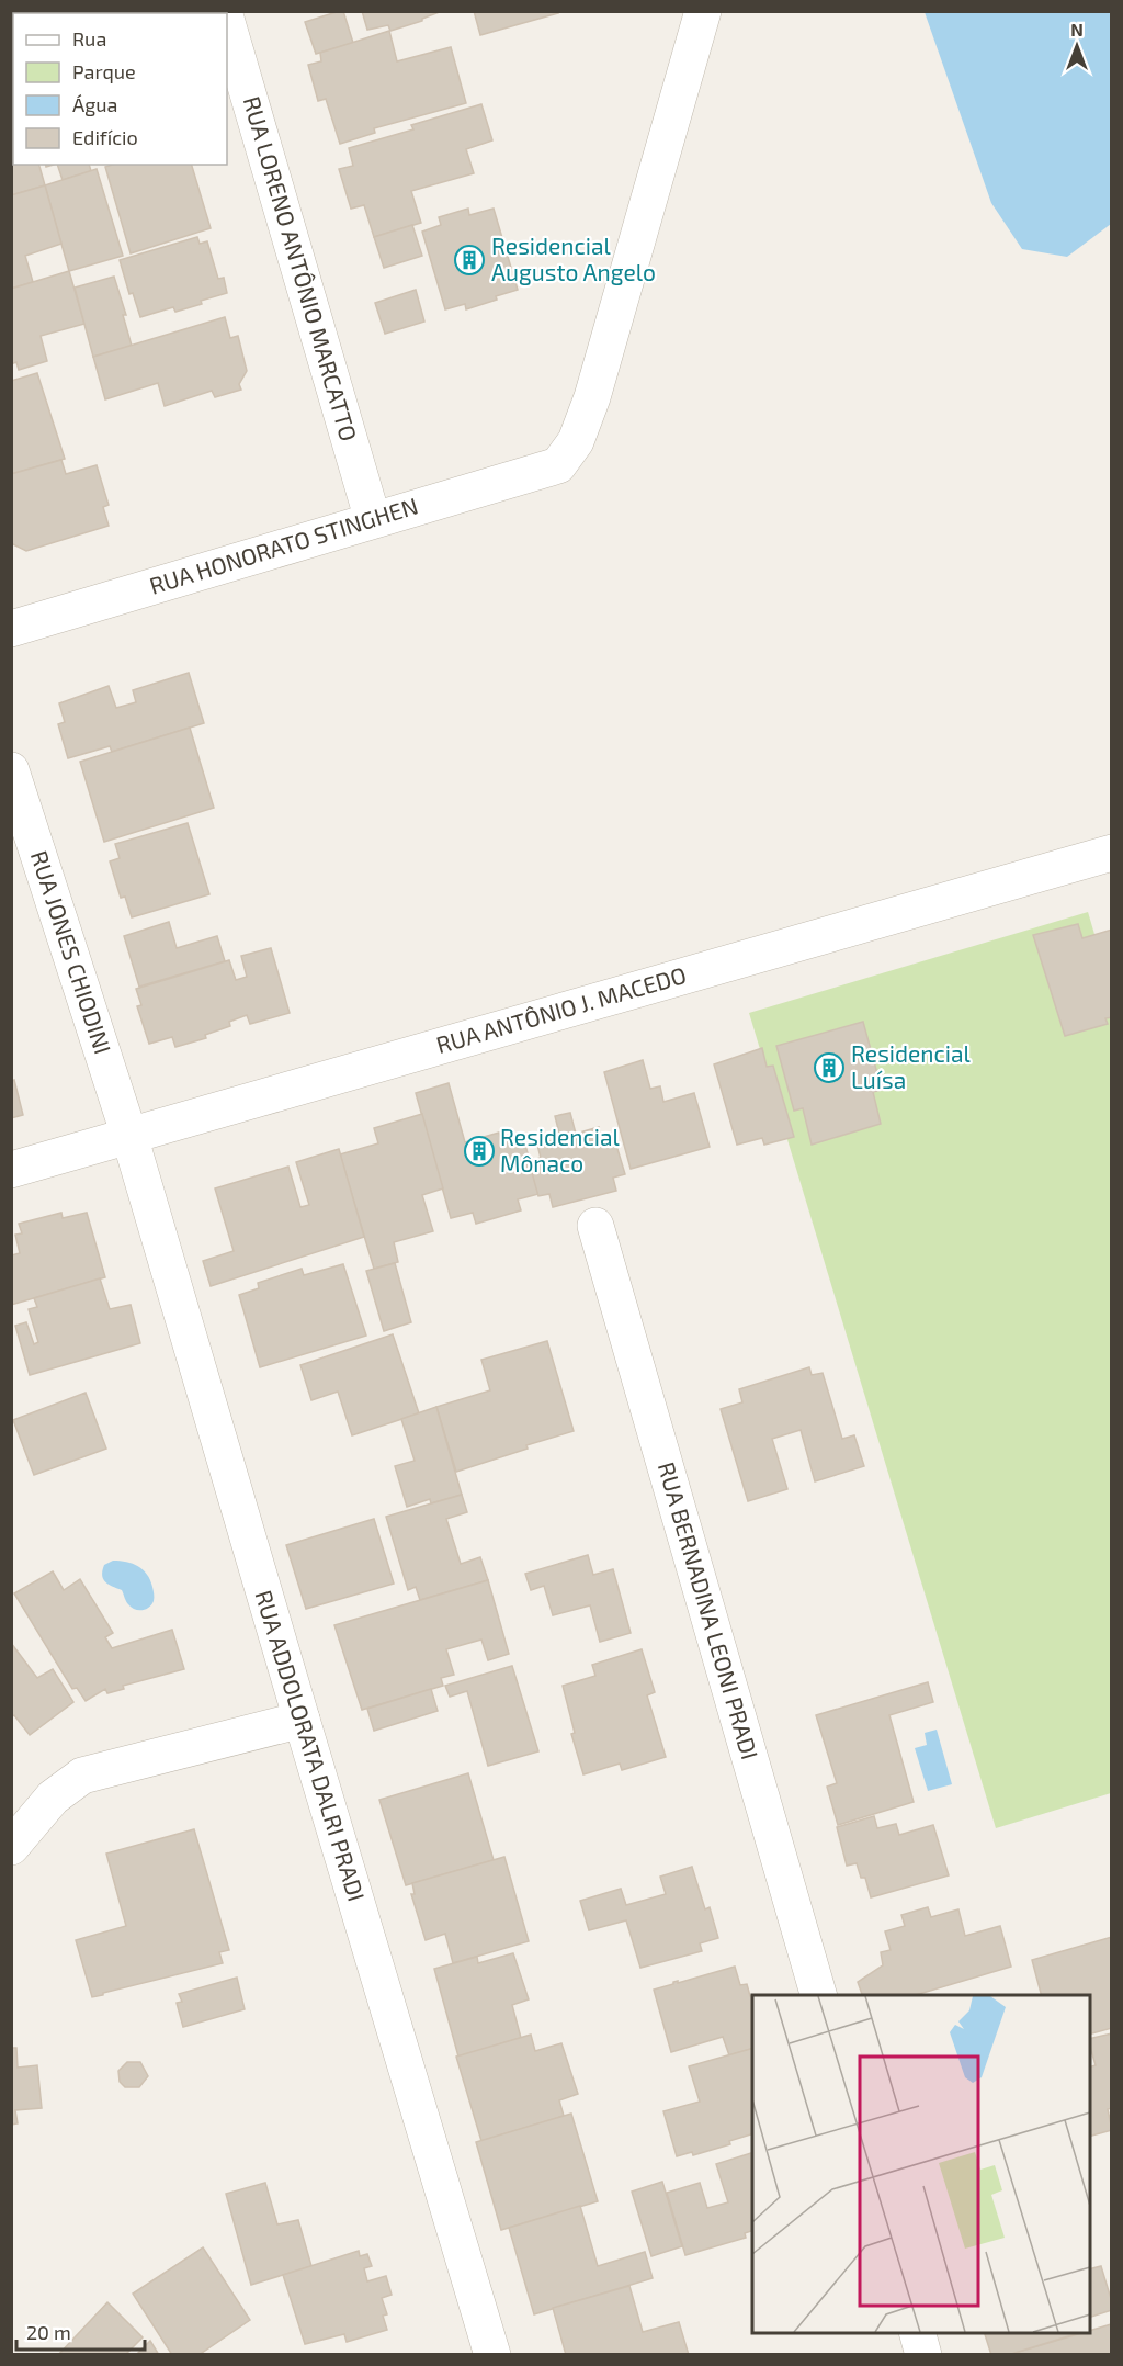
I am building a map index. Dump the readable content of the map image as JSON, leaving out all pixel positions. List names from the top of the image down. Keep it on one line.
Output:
{"streets":{"street":["RUA LORENO ANTÔNIO MARCATTO","RUA HONORATO STINGHEN","RUA JONES CHIODINI","RUA ANTÔNIO J. MACEDO","RUA BERNADINA LEONI PRADI","RUA ADDOLORATA DALRI PRADI"]},"crossings":[["RUA LORENO ANTÔNIO MARCATTO","RUA HONORATO STINGHEN"],["RUA JONES CHIODINI","RUA ANTÔNIO J. MACEDO"],["RUA JONES CHIODINI","RUA ADDOLORATA DALRI PRADI"],["RUA ANTÔNIO J. MACEDO","RUA ADDOLORATA DALRI PRADI"]],"places":{"building":["Residencial Augusto Angelo","Residencial Luísa","Residencial Mônaco"]},"legend":["Rua","Parque","Água","Edifício"],"scale_bar":"20 m","north":"top"}
